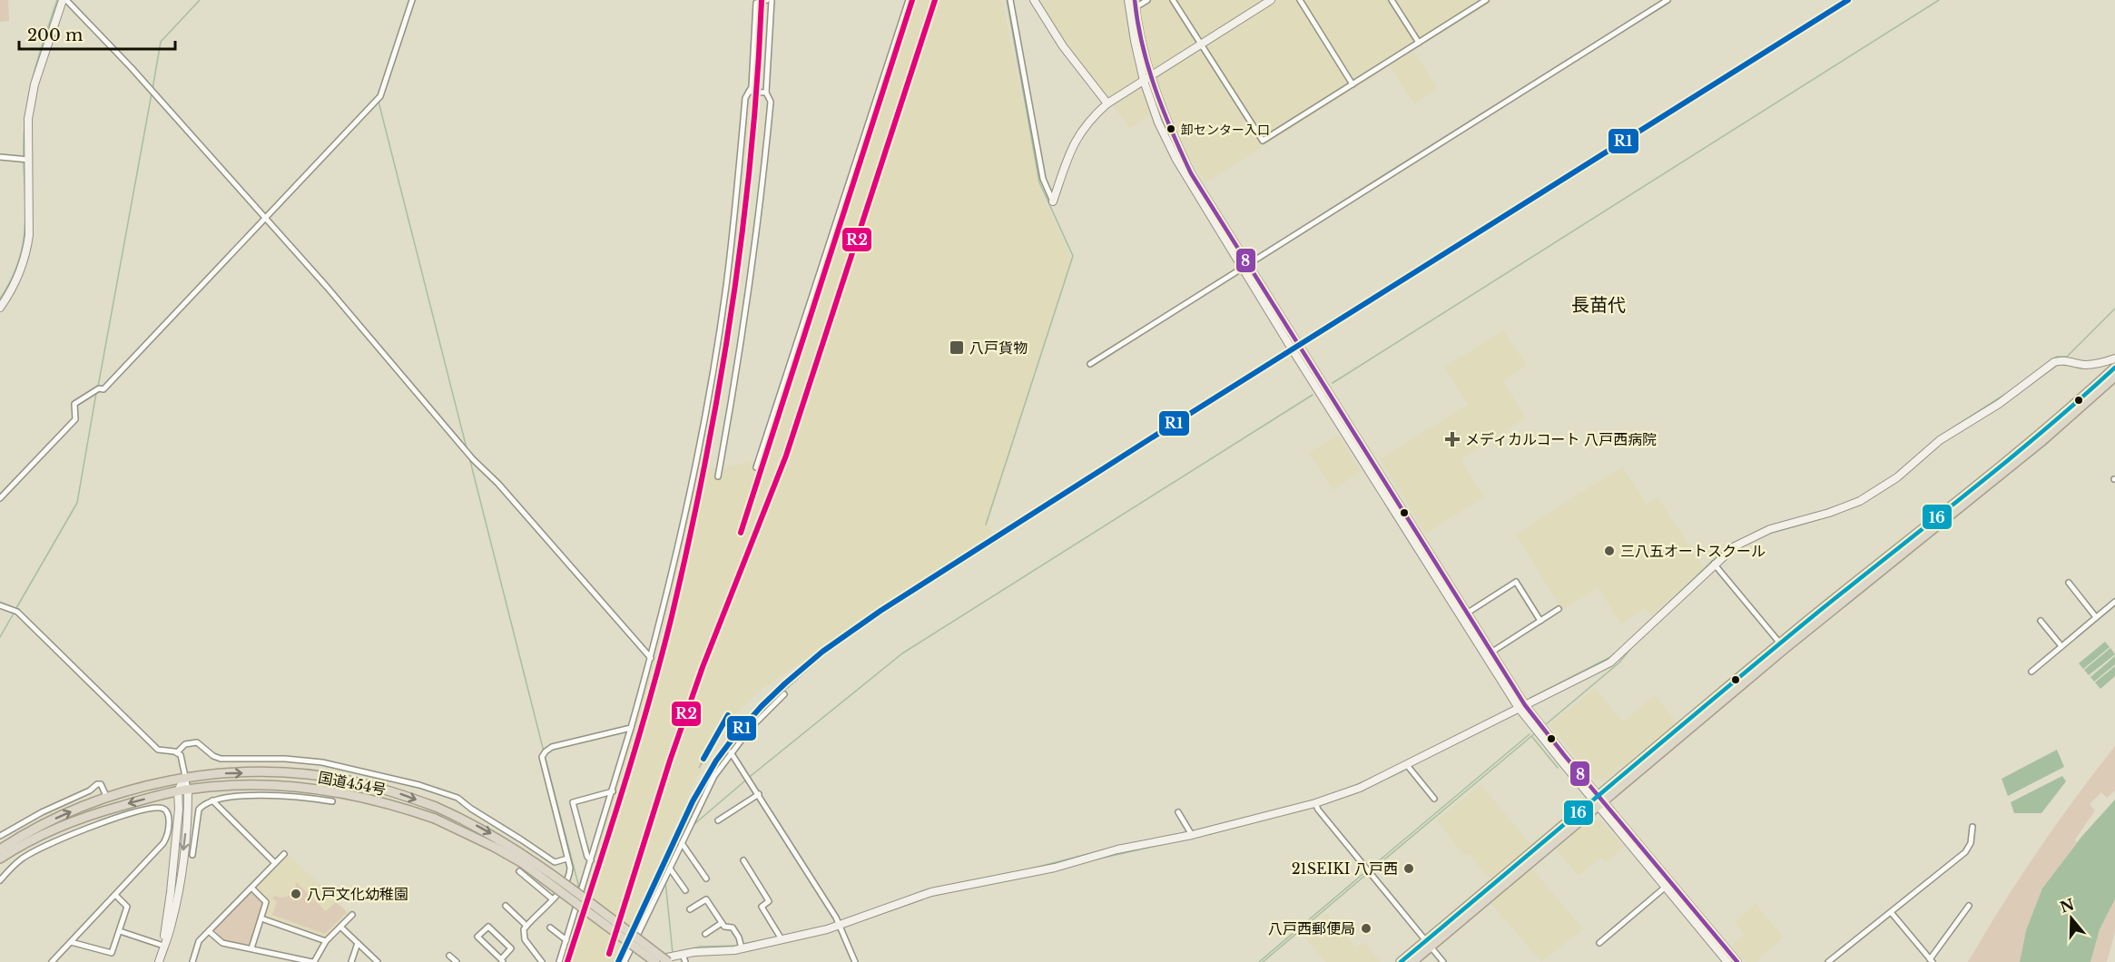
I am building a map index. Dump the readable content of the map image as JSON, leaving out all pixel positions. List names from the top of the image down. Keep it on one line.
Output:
{"streets":{"highway":["国道454号"]},"districts":["長苗代"],"places":{"other":["卸センター入口","三八五オートスクール","21SEIKI 八戸西","八戸文化幼稚園","八戸西郵便局"],"transit":["八戸貨物"],"health":["メディカルコート 八戸西病院"]},"lines":["transit line R1","transit line R2","transit line 8","transit line 16"],"scale_bar":"200 m","north":"top"}
